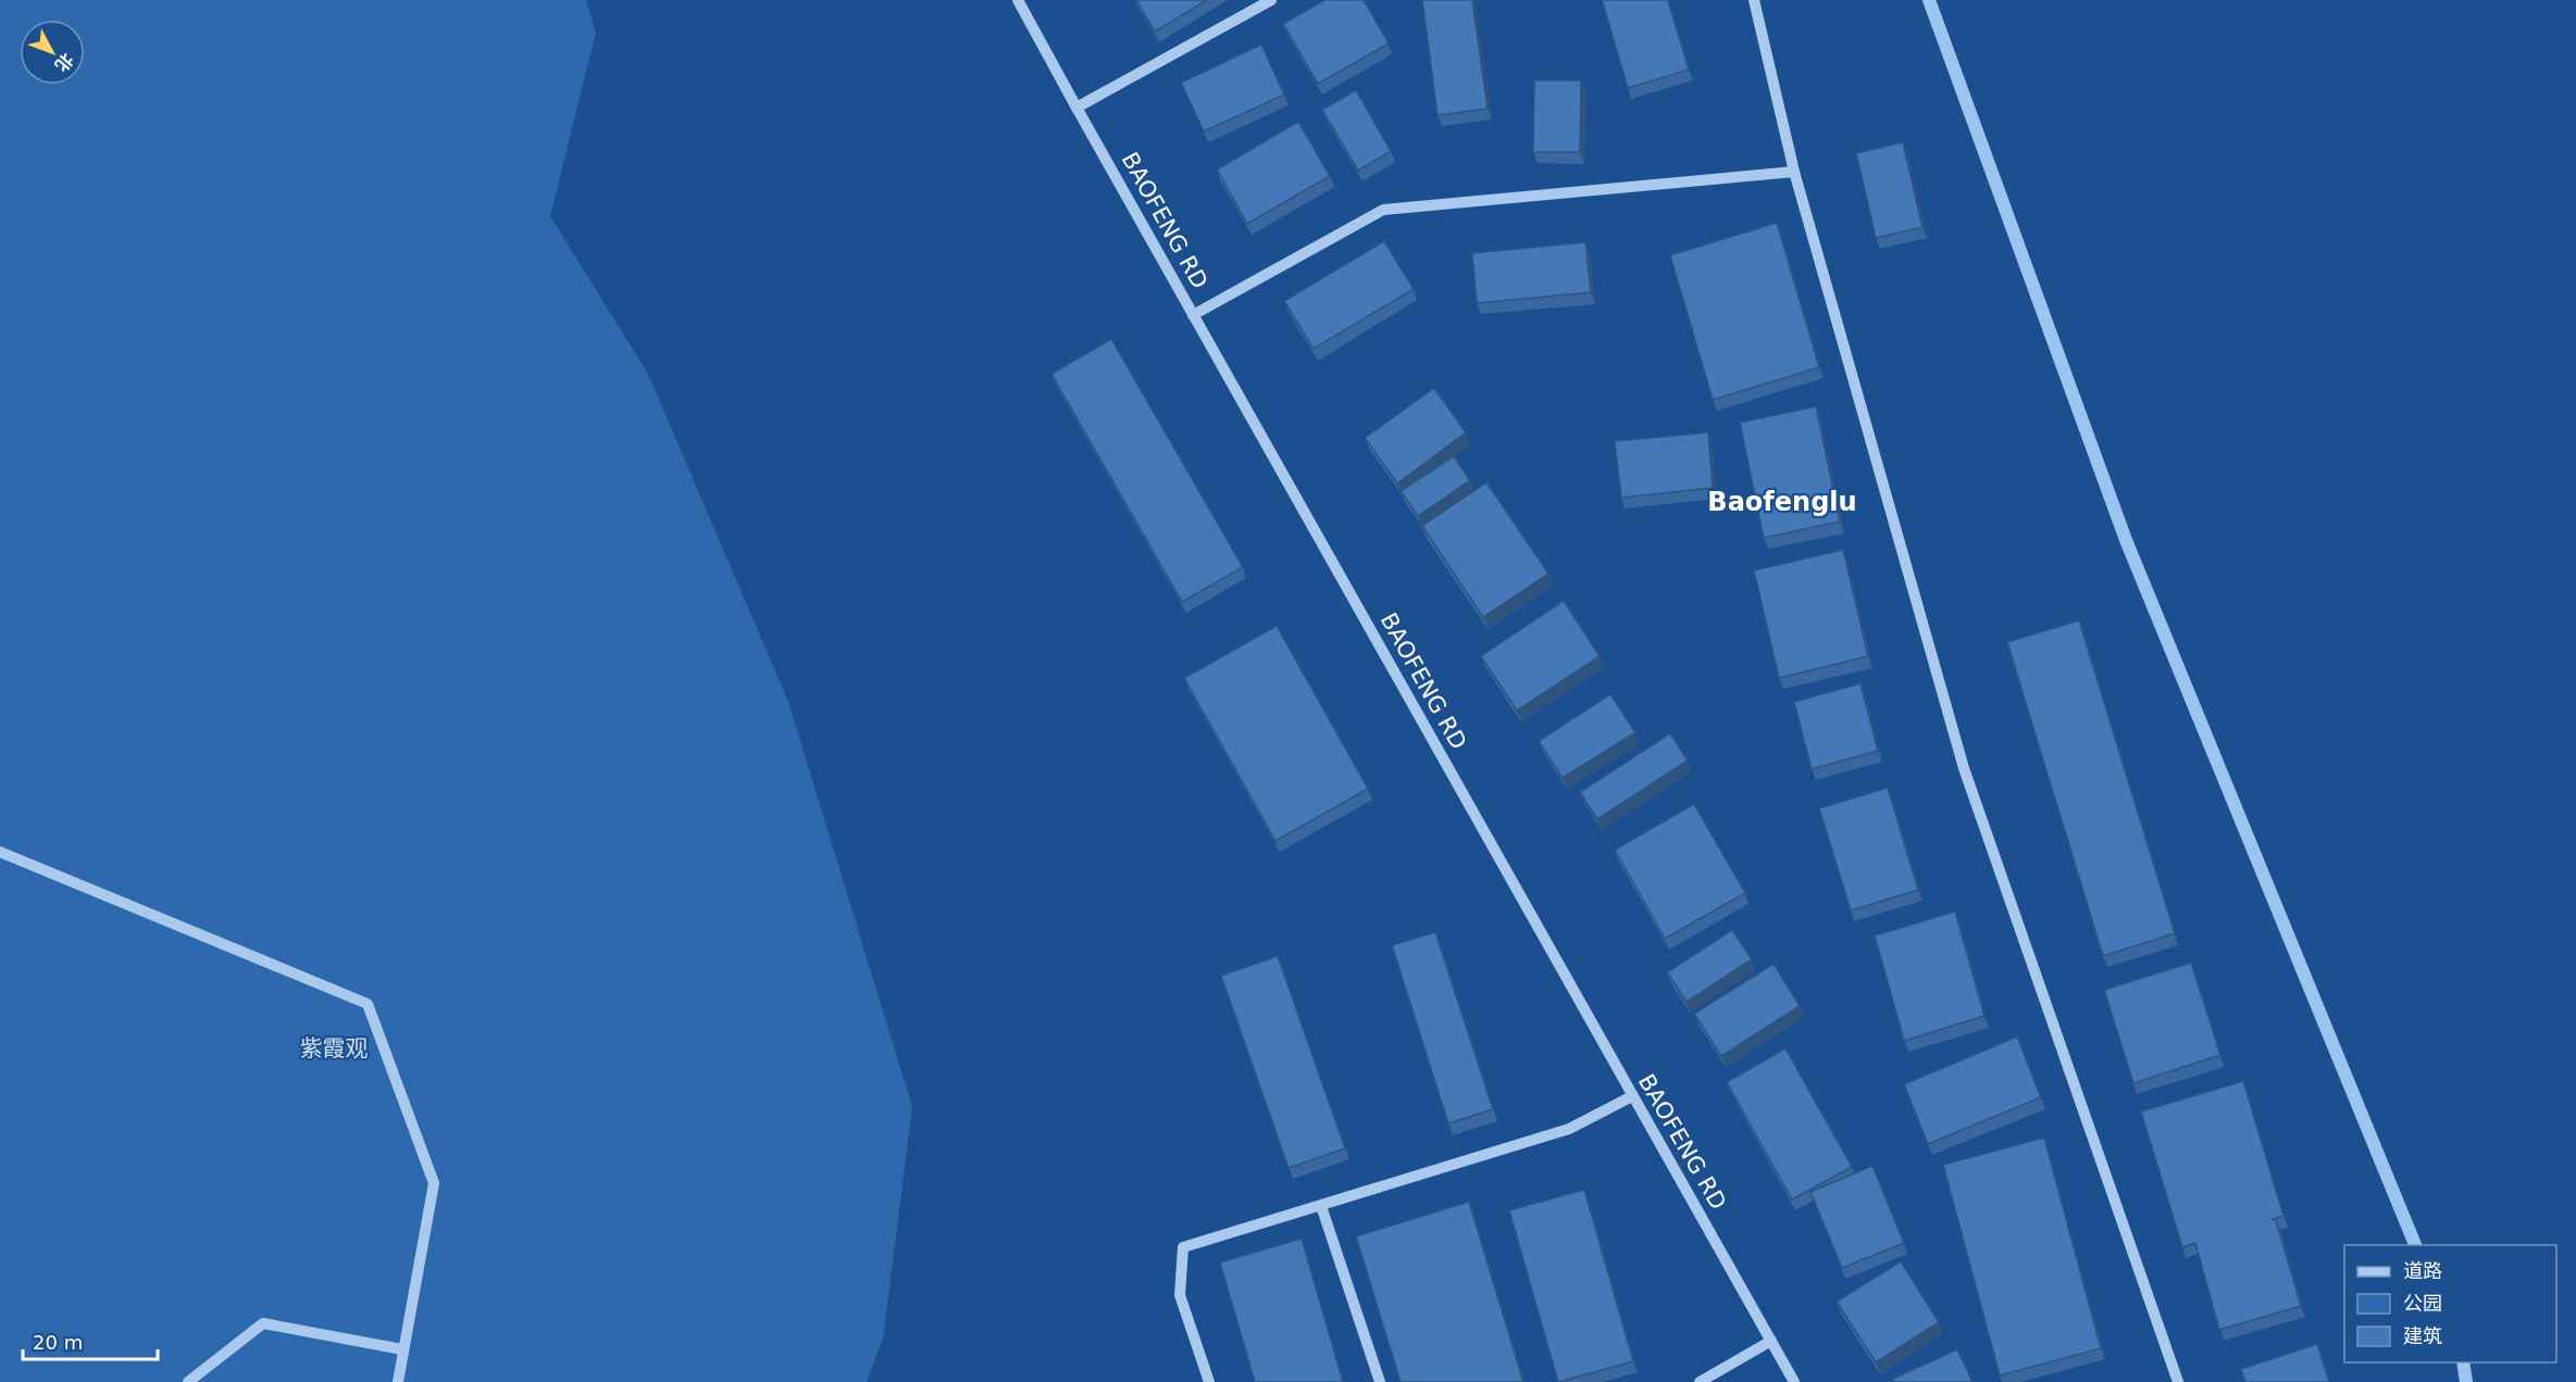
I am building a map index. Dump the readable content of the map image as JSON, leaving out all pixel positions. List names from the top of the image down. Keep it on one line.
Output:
{"streets":{"street":["BAOFENG RD"]},"districts":["Baofenglu"],"parks":["紫霞观"],"legend":["道路","公园","建筑"],"scale_bar":"20 m","north":"bottom right"}
